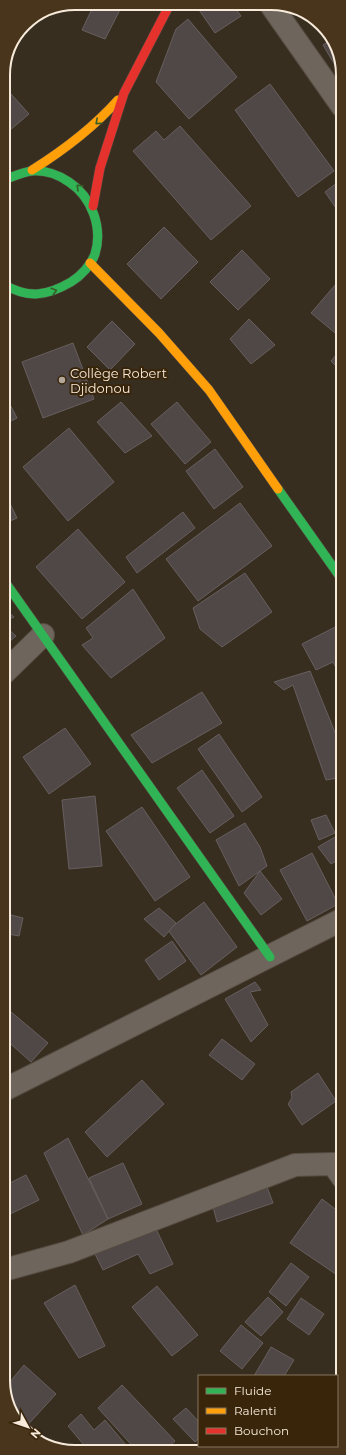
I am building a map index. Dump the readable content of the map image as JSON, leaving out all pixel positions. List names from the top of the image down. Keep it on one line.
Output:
{"places":["Collège Robert Djidonou"],"legend":["Fluide","Ralenti","Bouchon"],"north":"bottom right"}
